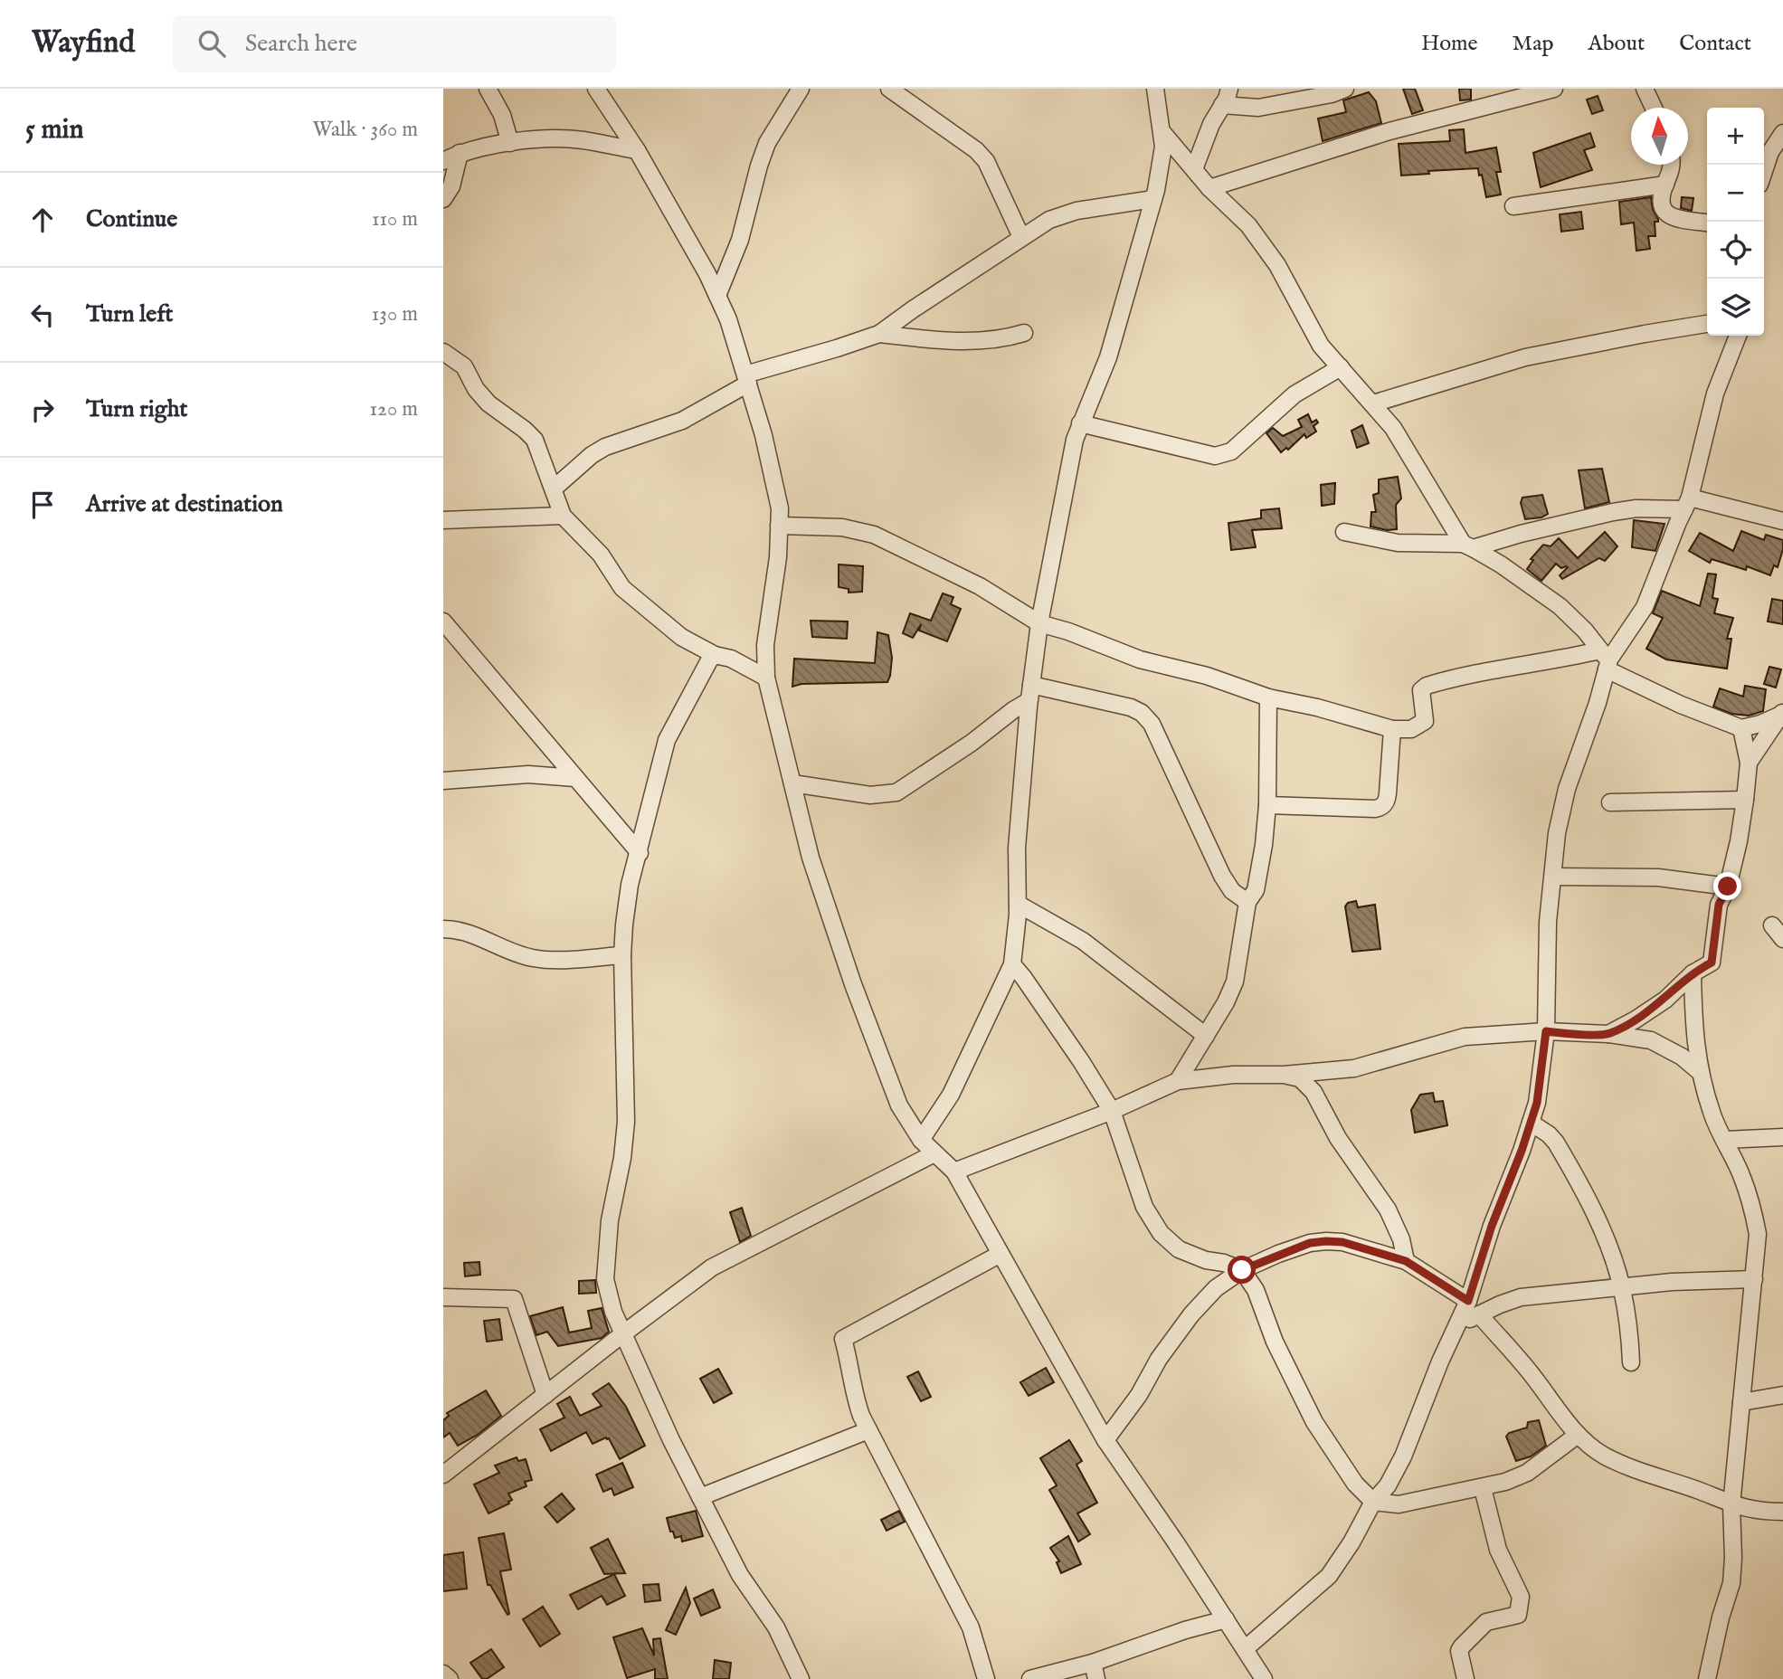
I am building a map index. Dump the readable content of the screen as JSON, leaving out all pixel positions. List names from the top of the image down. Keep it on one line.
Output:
{"north":"top","page":{"header":"Wayfind","search":"Search here","nav":["Home","Map","About","Contact"],"heading":["5 min","Walk · 360 m"],"map_buttons":["+","−"],"list":[["Continue","110 m"],["Turn left","130 m"],["Turn right","120 m"],"Arrive at destination"]}}
